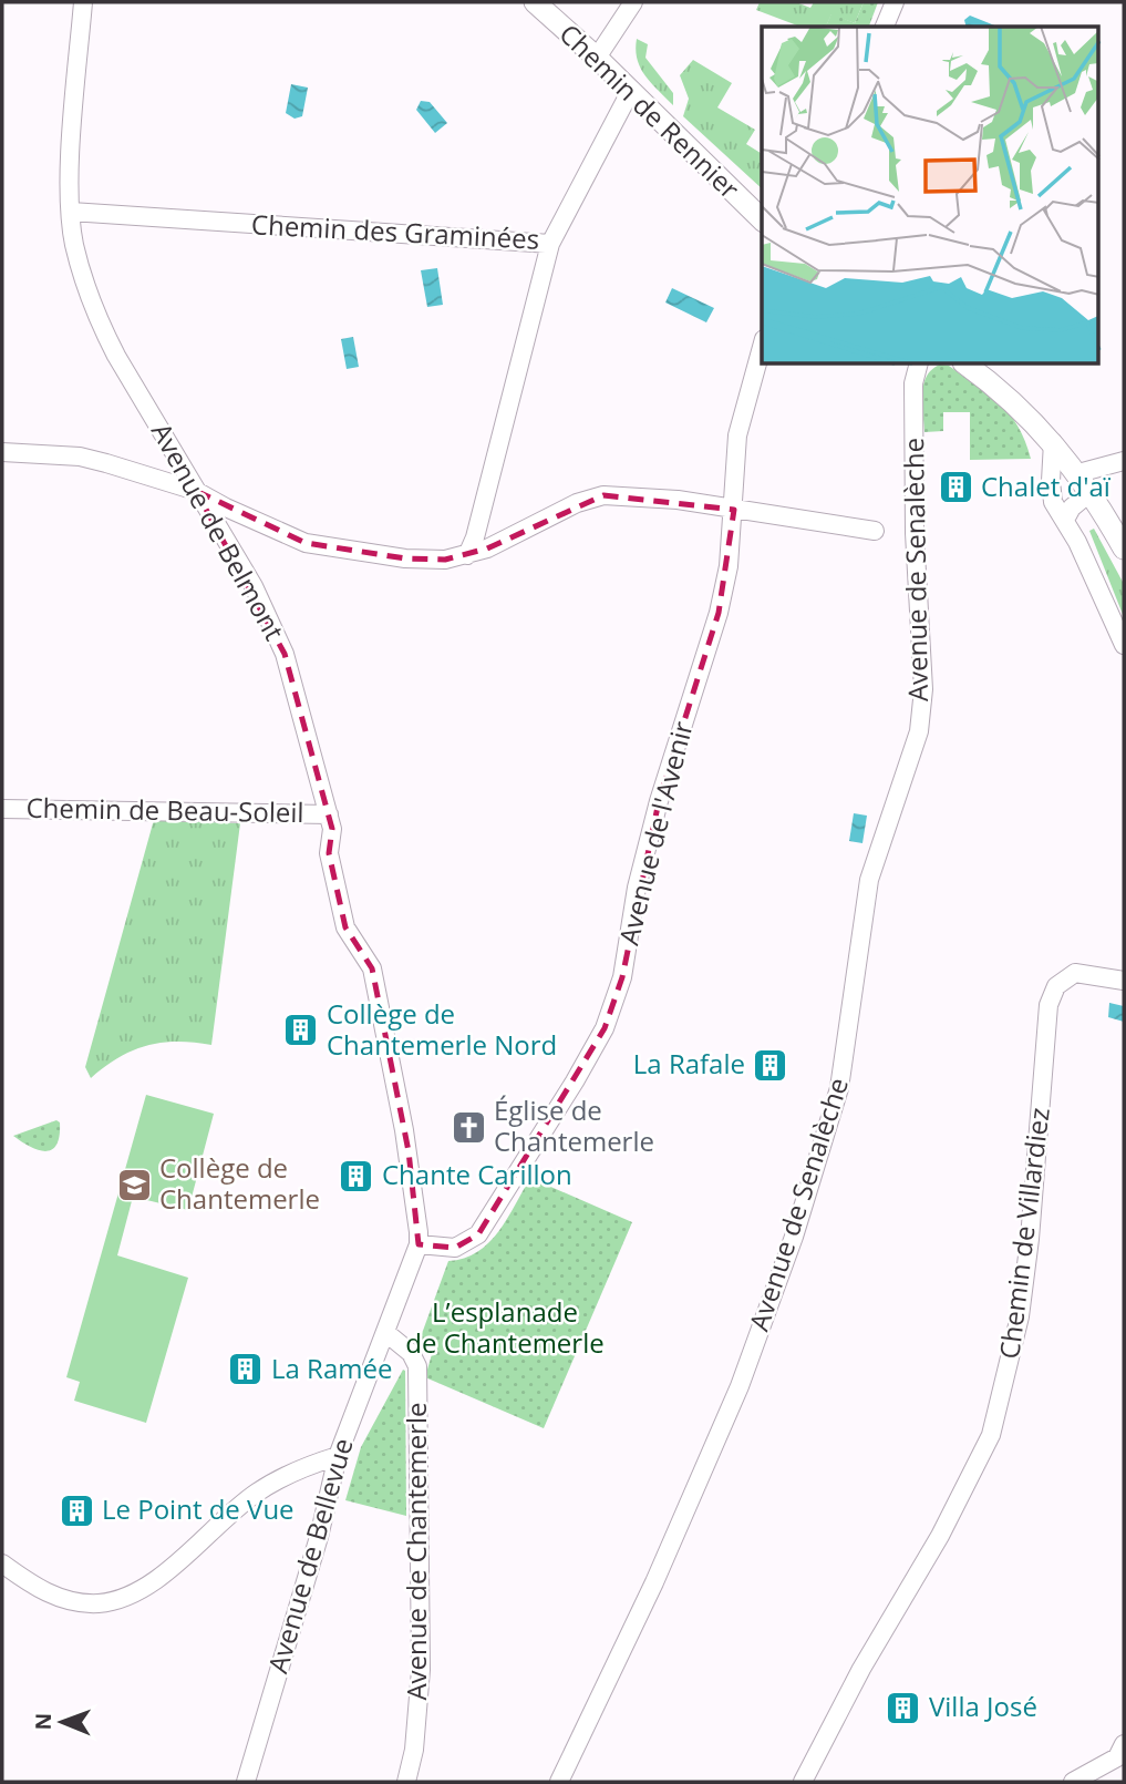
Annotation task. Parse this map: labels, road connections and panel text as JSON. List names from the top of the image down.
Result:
{
  "streets": {
    "street": [
      "Chemin de Rennier",
      "Chemin des Graminées",
      "Avenue de Belmont",
      "Avenue de Senalèche",
      "Chemin de Beau-Soleil",
      "Avenue de l'Avenir",
      "Chemin de Villardiez",
      "Avenue de Chantemerle",
      "Avenue de Bellevue"
    ]
  },
  "crossings": [
    ["Chemin de Rennier", "Chemin des Graminées"],
    ["Chemin des Graminées", "Avenue de Belmont"],
    ["Avenue de Belmont", "Chemin de Beau-Soleil"],
    ["Avenue de Belmont", "Avenue de l'Avenir"],
    ["Avenue de Belmont", "Avenue de Chantemerle"],
    ["Avenue de Belmont", "Avenue de Bellevue"],
    ["Avenue de Chantemerle", "Avenue de Bellevue"]
  ],
  "parks": ["L’esplanade de Chantemerle"],
  "places": {
    "building": [
      "Chalet d'aï",
      "Collège de Chantemerle Nord",
      "La Rafale",
      "Chante Carillon",
      "La Ramée",
      "Le Point de Vue",
      "Villa José"
    ],
    "church": ["Église de Chantemerle"],
    "school or university": ["Collège de Chantemerle"]
  },
  "north": "left"
}
